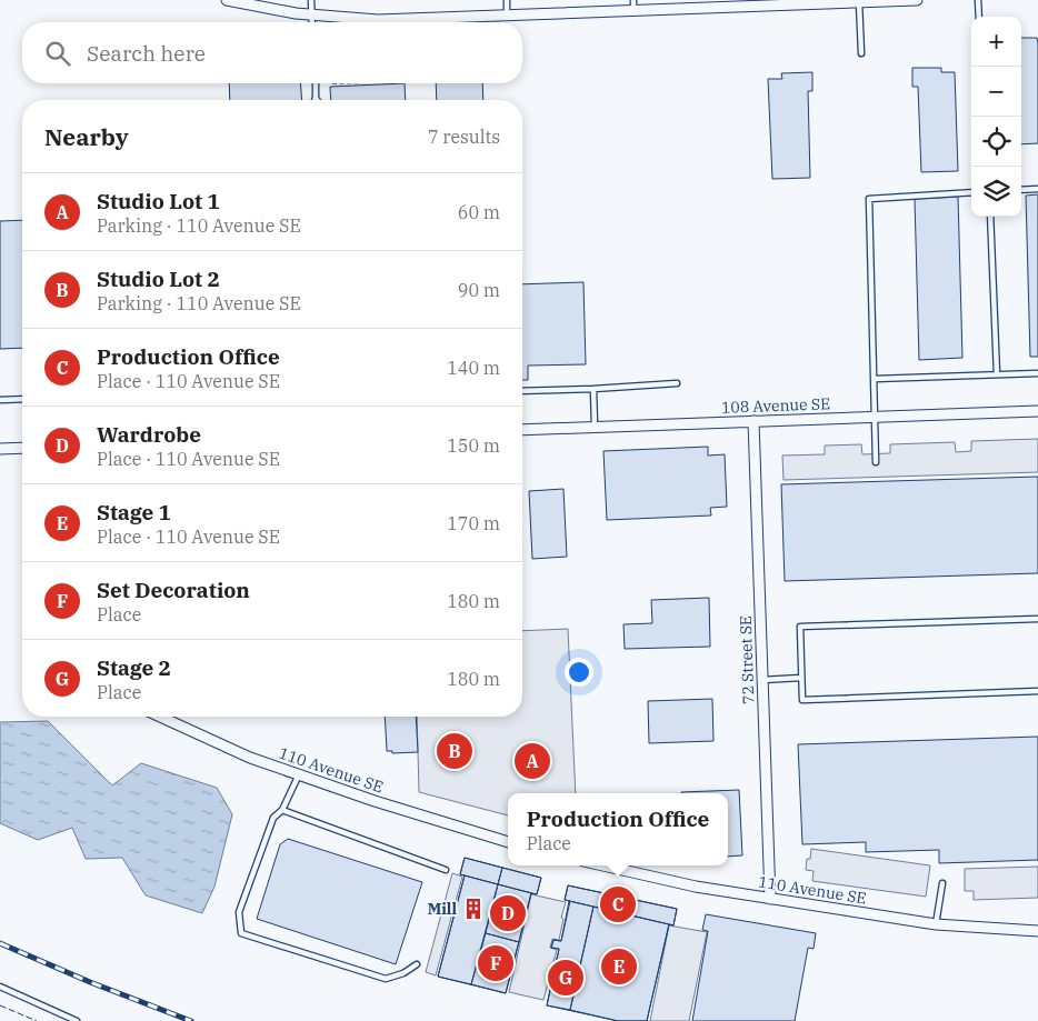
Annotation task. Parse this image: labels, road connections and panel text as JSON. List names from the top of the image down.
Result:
{
  "streets": {
    "street": ["108 Avenue SE", "72 Street SE", "110 Avenue SE"]
  },
  "crossings": [
    ["108 Avenue SE", "72 Street SE"],
    ["72 Street SE", "110 Avenue SE"]
  ],
  "places": {
    "building": ["Mill"]
  },
  "page": {
    "map_buttons": ["+", "−"],
    "search": "Search here",
    "heading": ["Nearby", "7 results"],
    "list": [
      {
        "mark": "A",
        "name": "Studio Lot 1",
        "note": "Parking · 110 Avenue SE",
        "value": "60 m"
      },
      {
        "mark": "B",
        "name": "Studio Lot 2",
        "note": "Parking · 110 Avenue SE",
        "value": "90 m"
      },
      {
        "mark": "C",
        "name": "Production Office",
        "note": "Place · 110 Avenue SE",
        "value": "140 m"
      },
      {
        "mark": "D",
        "name": "Wardrobe",
        "note": "Place · 110 Avenue SE",
        "value": "150 m"
      },
      {
        "mark": "E",
        "name": "Stage 1",
        "note": "Place · 110 Avenue SE",
        "value": "170 m"
      },
      {
        "mark": "F",
        "name": "Set Decoration",
        "note": "Place",
        "value": "180 m"
      },
      {
        "mark": "G",
        "name": "Stage 2",
        "note": "Place",
        "value": "180 m"
      }
    ],
    "pins": [
      "B",
      "A",
      "C",
      "D",
      "F",
      "E",
      "G"
    ],
    "popup": ["Production Office", "Place"]
  }
}
